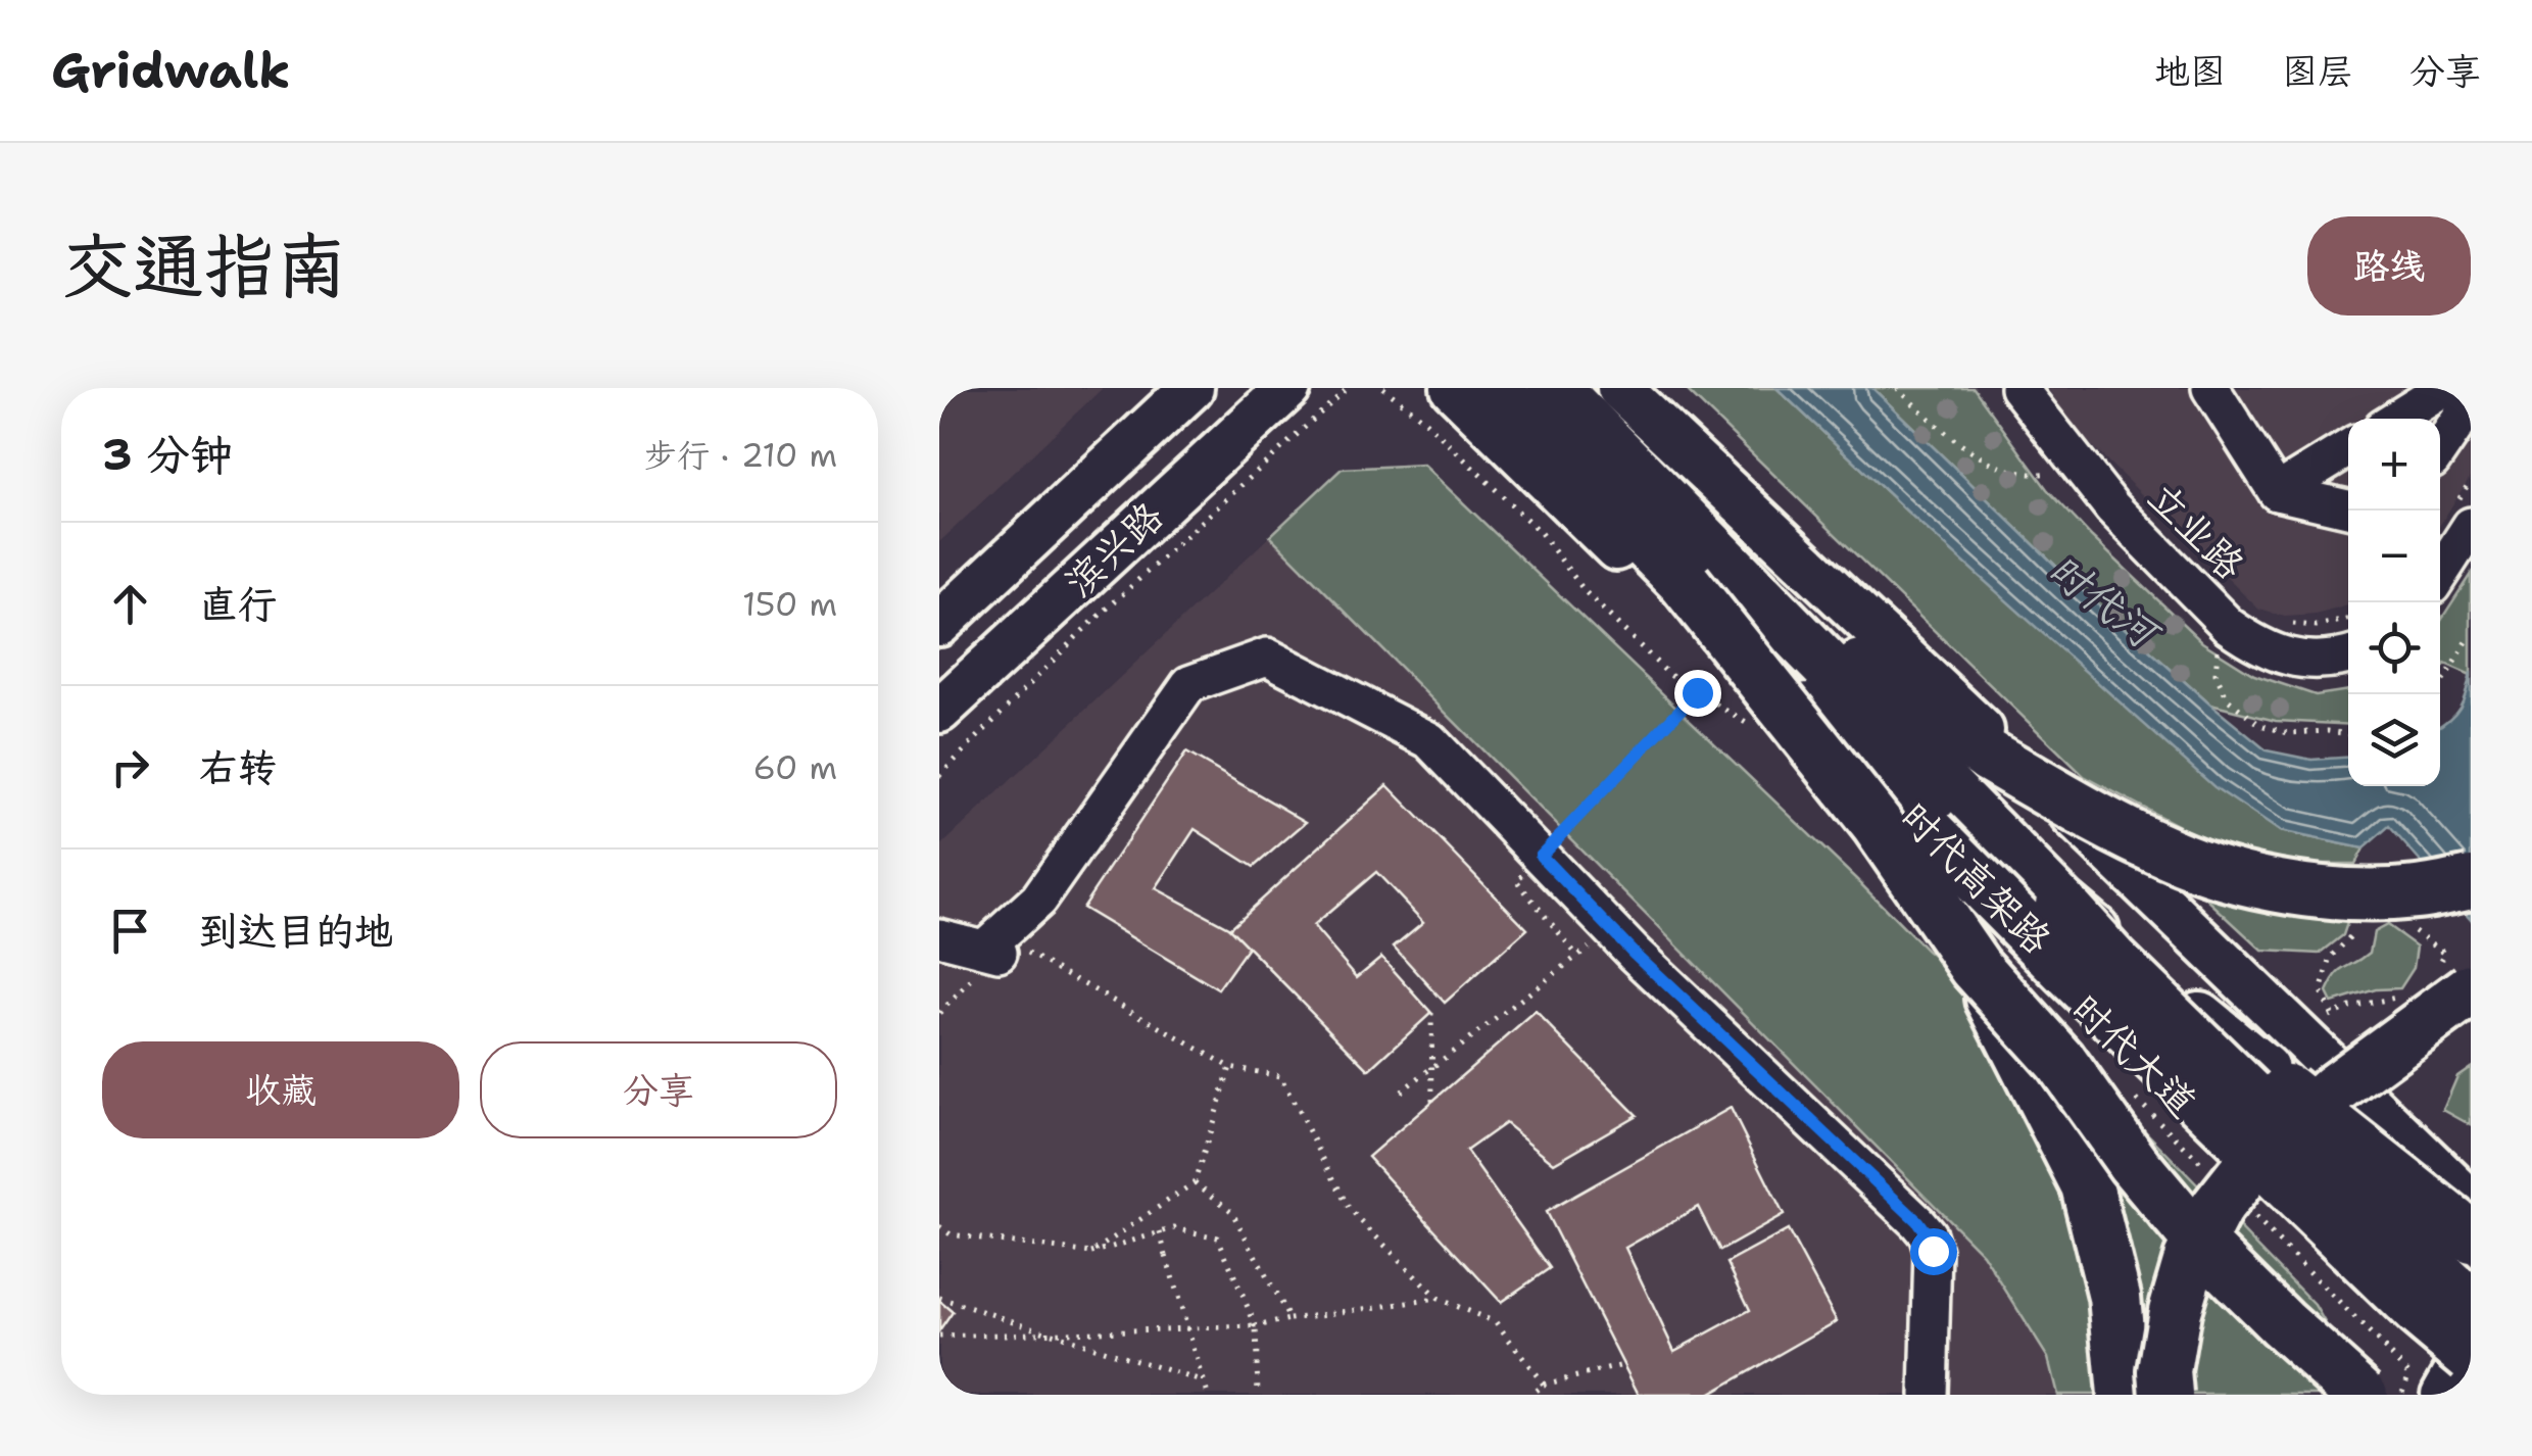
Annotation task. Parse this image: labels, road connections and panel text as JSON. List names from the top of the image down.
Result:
{
  "streets": {
    "highway": ["时代高架路"],
    "main road": ["滨兴路", "时代大道"],
    "street": ["立业路"]
  },
  "crossings": [
    ["时代高架路", "时代大道"]
  ],
  "water": ["时代河"],
  "page": {
    "header": "Gridwalk",
    "nav": ["地图", "图层", "分享"],
    "buttons": [
      "路线",
      ["收藏", "分享"]
    ],
    "title": "交通指南",
    "heading": ["3 分钟", "步行 · 210 m"],
    "map_buttons": ["+", "−"],
    "list": [
      ["直行", "150 m"],
      ["右转", "60 m"],
      "到达目的地"
    ]
  }
}
